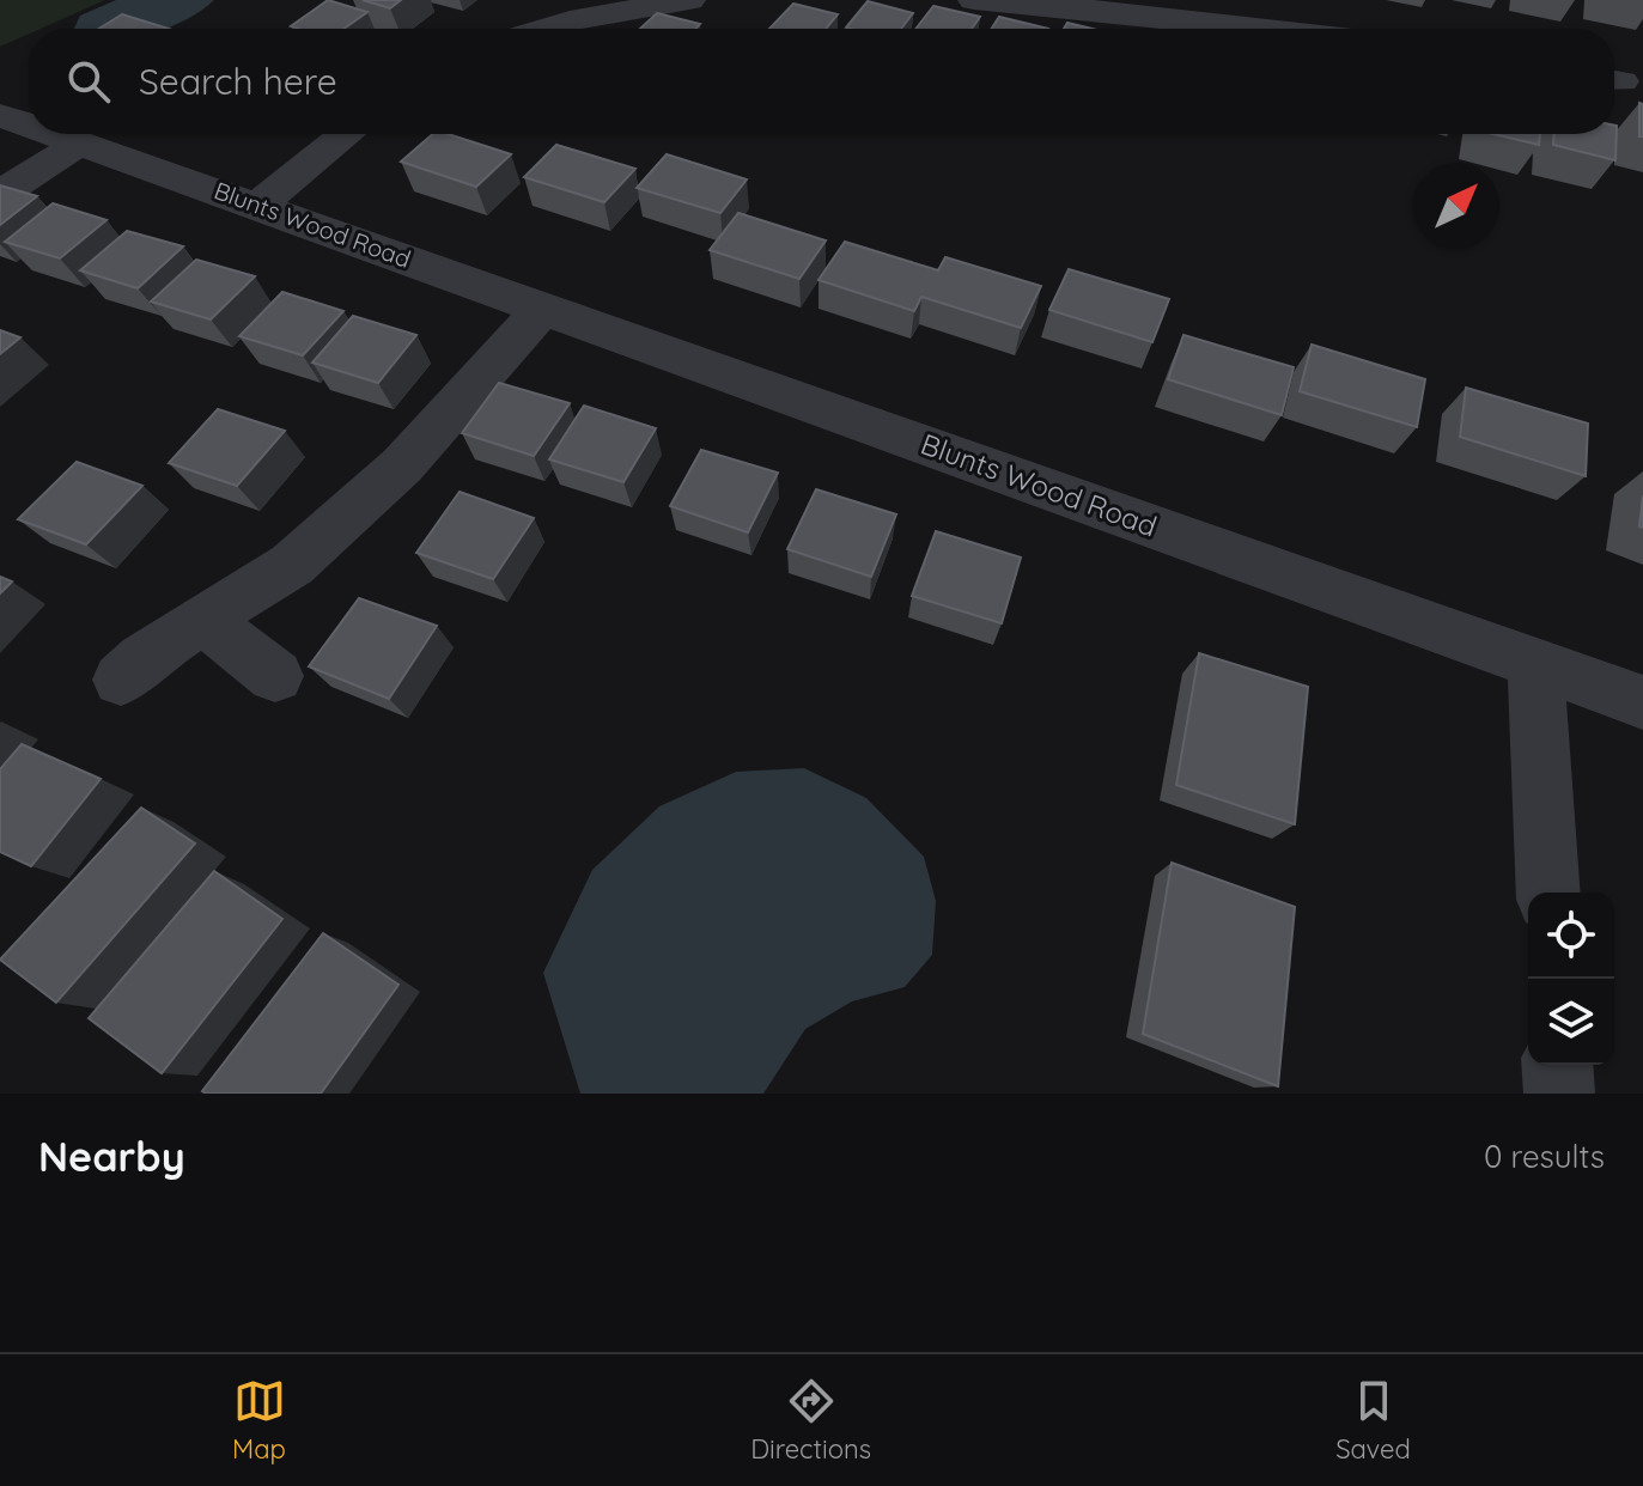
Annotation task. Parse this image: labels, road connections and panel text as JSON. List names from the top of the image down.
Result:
{
  "streets": {
    "street": ["Blunts Wood Road"]
  },
  "north": "top right",
  "page": {
    "search": "Search here",
    "heading": ["Nearby", "0 results"],
    "nav": ["Map", "Directions", "Saved"]
  }
}
